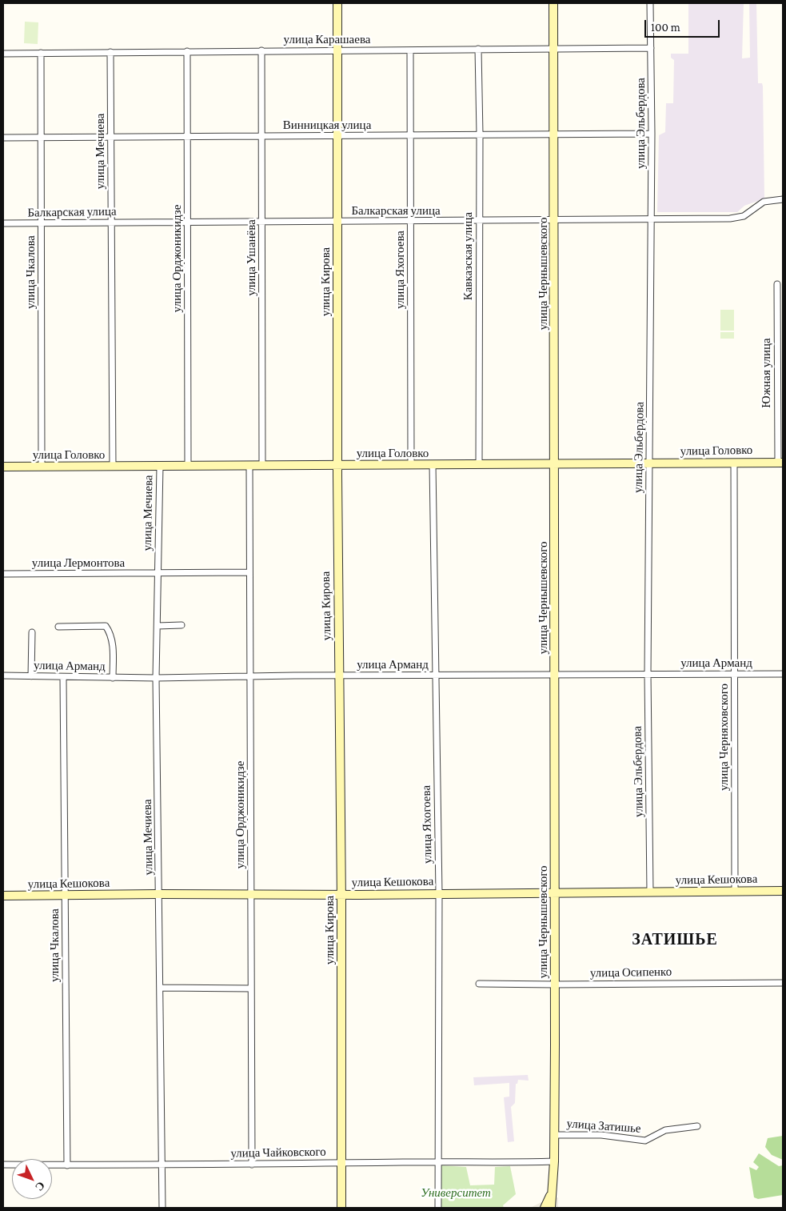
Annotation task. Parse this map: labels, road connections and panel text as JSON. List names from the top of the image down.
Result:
{
  "streets": {
    "street": [
      "улица Карашаева",
      "улица Эльбердова",
      "Винницкая улица",
      "улица Мечиева",
      "Балкарская улица",
      "Кавказская улица",
      "улица Ушанёва",
      "улица Орджоникидзе",
      "улица Яхогоева",
      "улица Чкалова",
      "улица Чернышевского",
      "улица Кирова",
      "Южная улица",
      "улица Головко",
      "улица Лермонтова",
      "улица Арманд",
      "улица Черняховского",
      "улица Кешокова",
      "улица Осипенко",
      "улица Затишье",
      "улица Чайковского"
    ]
  },
  "crossings": [
    ["улица Карашаева", "улица Эльбердова"],
    ["улица Карашаева", "улица Мечиева"],
    ["улица Карашаева", "Кавказская улица"],
    ["улица Карашаева", "улица Ушанёва"],
    ["улица Карашаева", "улица Орджоникидзе"],
    ["улица Карашаева", "улица Яхогоева"],
    ["улица Карашаева", "улица Чкалова"],
    ["улица Карашаева", "улица Чернышевского"],
    ["улица Карашаева", "улица Кирова"],
    ["улица Эльбердова", "Винницкая улица"],
    ["улица Эльбердова", "Балкарская улица"],
    ["улица Эльбердова", "улица Головко"],
    ["улица Эльбердова", "улица Арманд"],
    ["улица Эльбердова", "улица Кешокова"],
    ["Винницкая улица", "улица Мечиева"],
    ["Винницкая улица", "Кавказская улица"],
    ["Винницкая улица", "улица Ушанёва"],
    ["Винницкая улица", "улица Орджоникидзе"],
    ["Винницкая улица", "улица Яхогоева"],
    ["Винницкая улица", "улица Чкалова"],
    ["Винницкая улица", "улица Чернышевского"],
    ["Винницкая улица", "улица Кирова"],
    ["улица Мечиева", "Балкарская улица"],
    ["улица Мечиева", "улица Головко"],
    ["улица Мечиева", "улица Лермонтова"],
    ["улица Мечиева", "улица Арманд"],
    ["улица Мечиева", "улица Кешокова"],
    ["улица Мечиева", "улица Чайковского"],
    ["Балкарская улица", "Кавказская улица"],
    ["Балкарская улица", "улица Ушанёва"],
    ["Балкарская улица", "улица Орджоникидзе"],
    ["Балкарская улица", "улица Яхогоева"],
    ["Балкарская улица", "улица Чкалова"],
    ["Балкарская улица", "улица Чернышевского"],
    ["Балкарская улица", "улица Кирова"],
    ["Кавказская улица", "улица Головко"],
    ["улица Ушанёва", "улица Головко"],
    ["улица Орджоникидзе", "улица Головко"],
    ["улица Орджоникидзе", "улица Лермонтова"],
    ["улица Орджоникидзе", "улица Арманд"],
    ["улица Орджоникидзе", "улица Кешокова"],
    ["улица Орджоникидзе", "улица Чайковского"],
    ["улица Яхогоева", "улица Головко"],
    ["улица Яхогоева", "улица Арманд"],
    ["улица Яхогоева", "улица Кешокова"],
    ["улица Яхогоева", "улица Чайковского"],
    ["улица Чкалова", "улица Головко"],
    ["улица Чкалова", "улица Арманд"],
    ["улица Чкалова", "улица Кешокова"],
    ["улица Чкалова", "улица Чайковского"],
    ["улица Чернышевского", "улица Головко"],
    ["улица Чернышевского", "улица Арманд"],
    ["улица Чернышевского", "улица Кешокова"],
    ["улица Чернышевского", "улица Осипенко"],
    ["улица Чернышевского", "улица Затишье"],
    ["улица Чернышевского", "улица Чайковского"],
    ["улица Кирова", "улица Головко"],
    ["улица Кирова", "улица Арманд"],
    ["улица Кирова", "улица Кешокова"],
    ["улица Кирова", "улица Чайковского"],
    ["Южная улица", "улица Головко"],
    ["улица Головко", "улица Черняховского"],
    ["улица Арманд", "улица Черняховского"],
    ["улица Черняховского", "улица Кешокова"]
  ],
  "districts": ["ЗАТИШЬЕ"],
  "parks": ["Университет"],
  "scale_bar": "100 m",
  "north": "bottom right"
}
